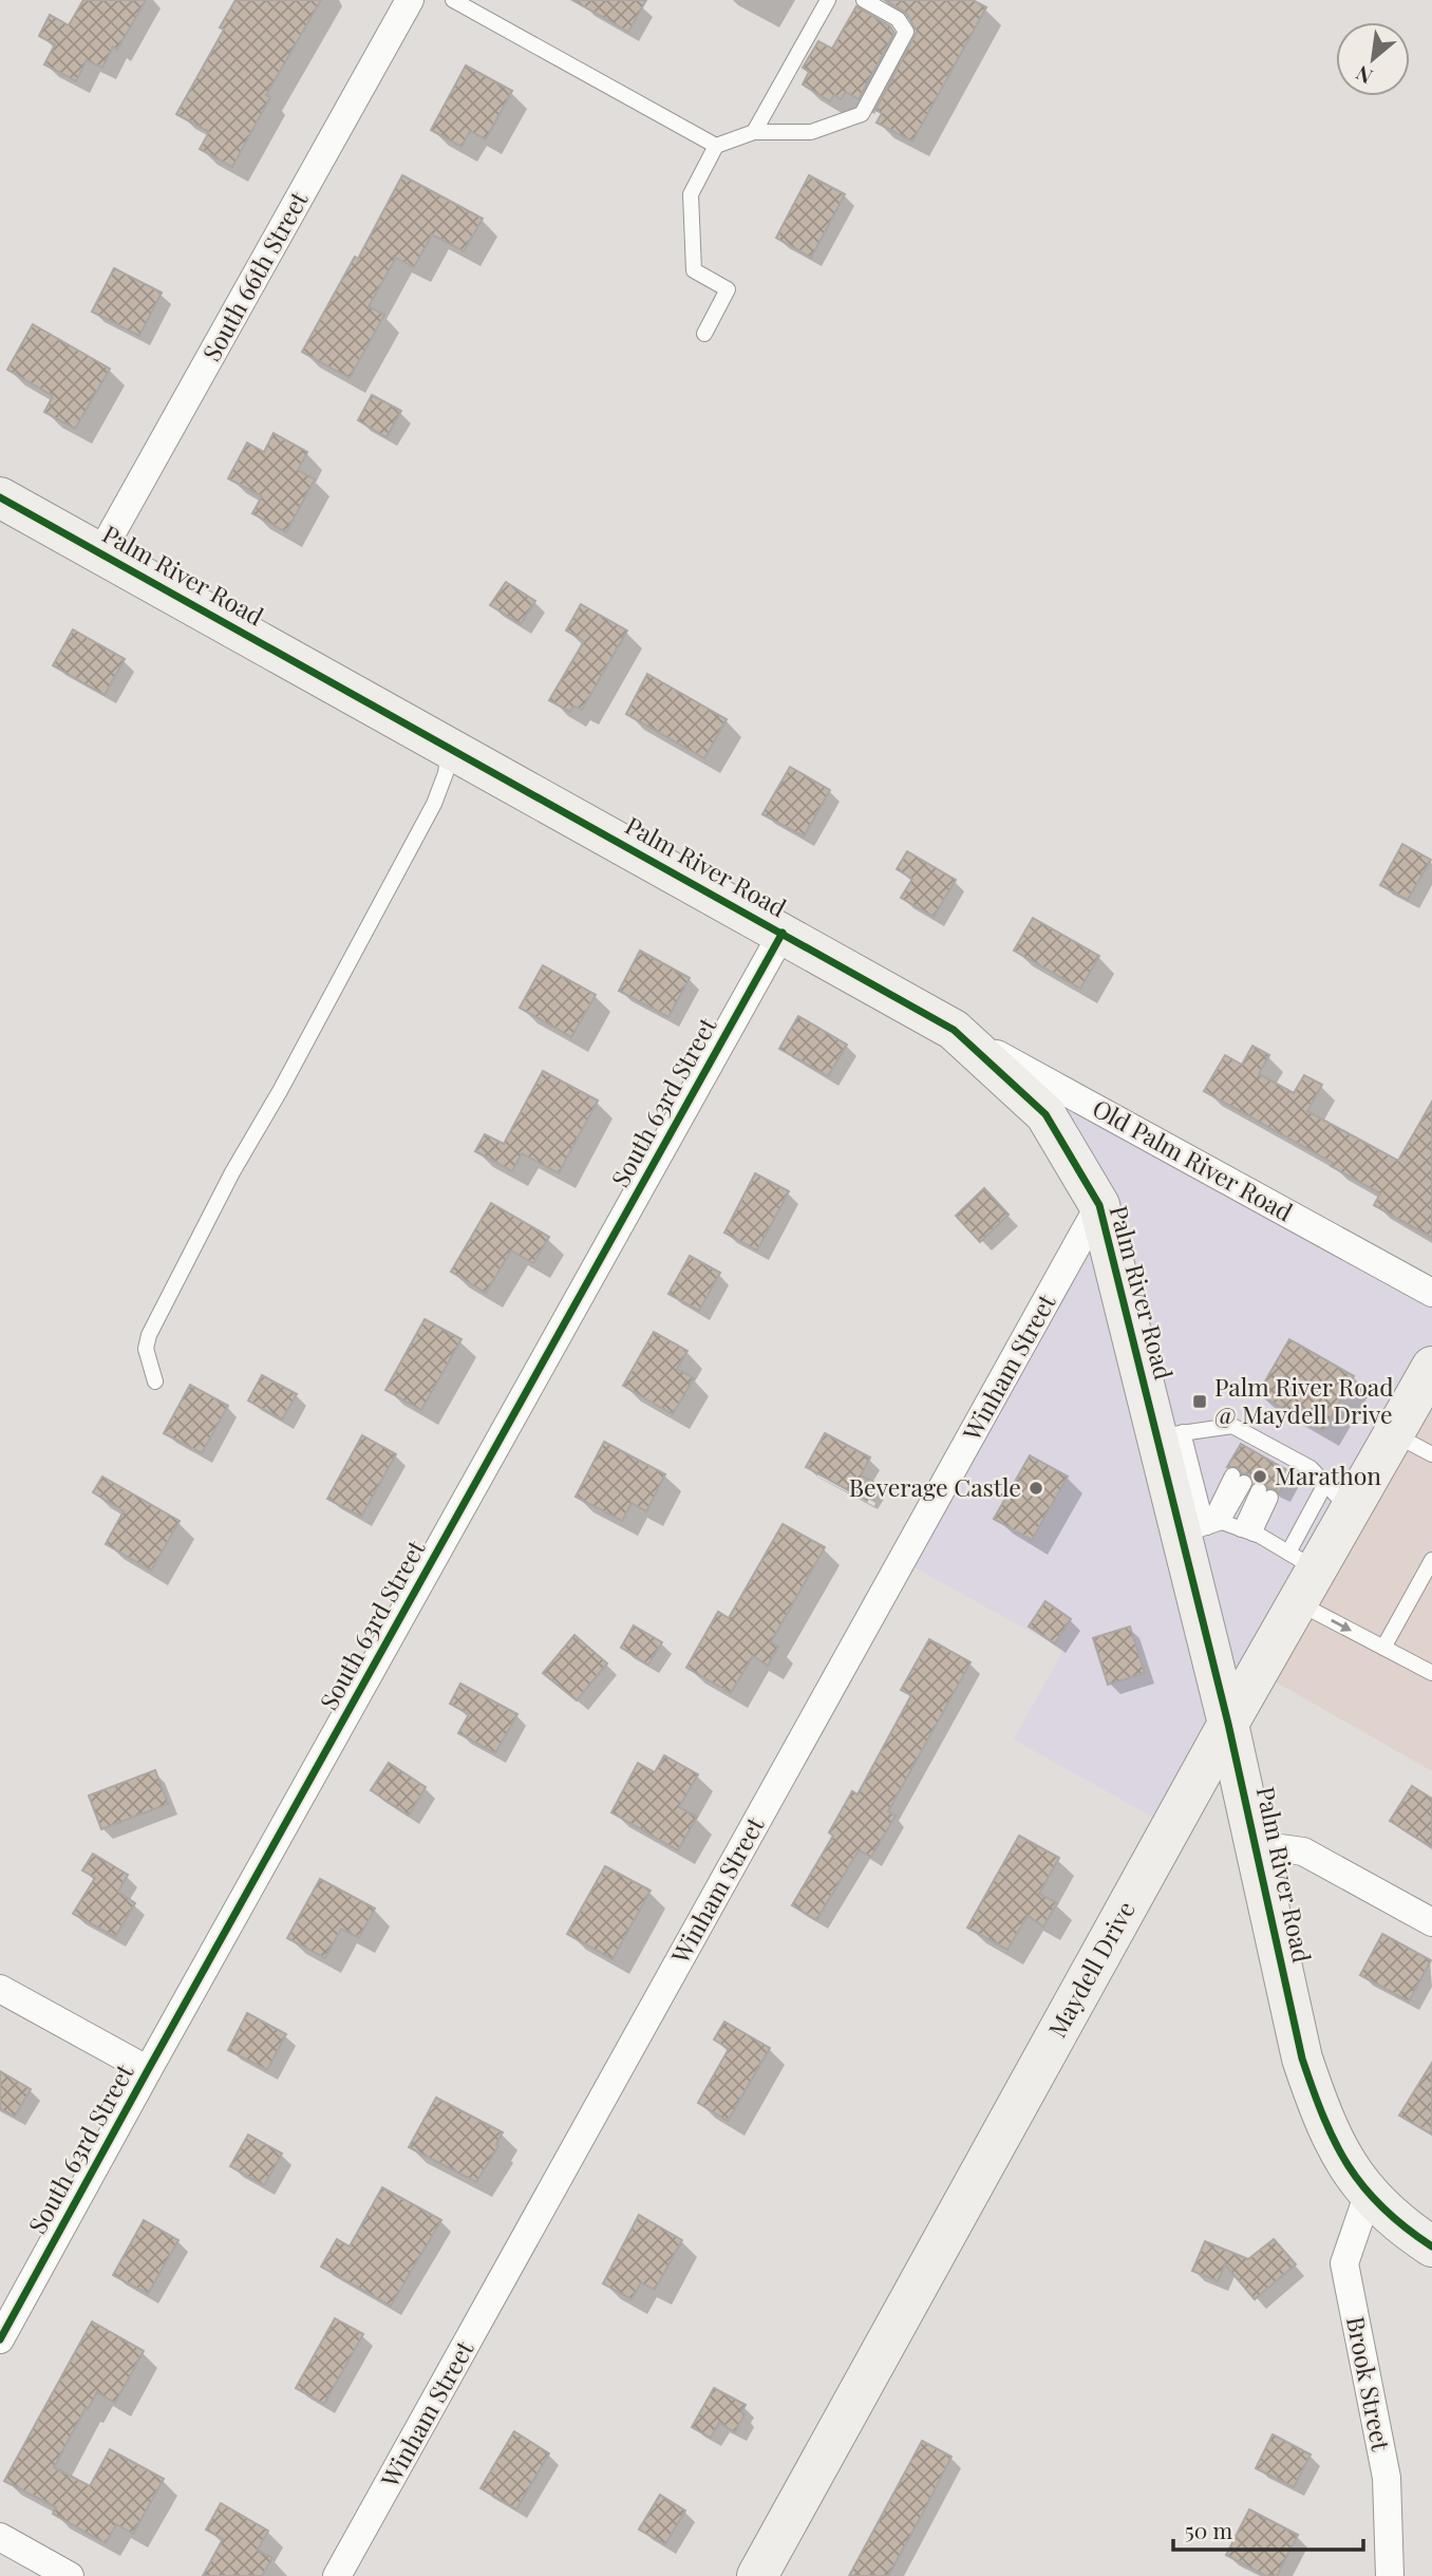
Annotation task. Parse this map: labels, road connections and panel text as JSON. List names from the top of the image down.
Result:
{
  "streets": {
    "street": [
      "South 66th Street",
      "Palm River Road",
      "South 63rd Street",
      "Old Palm River Road",
      "Winham Street",
      "Maydell Drive",
      "Brook Street"
    ]
  },
  "crossings": [
    ["South 66th Street", "Palm River Road"],
    ["Palm River Road", "South 63rd Street"],
    ["Palm River Road", "Old Palm River Road"],
    ["Palm River Road", "Winham Street"],
    ["Palm River Road", "Maydell Drive"],
    ["Palm River Road", "Brook Street"]
  ],
  "places": {
    "transit": ["Palm River Road @ Maydell Drive"],
    "other": ["Marathon", "Beverage Castle"]
  },
  "scale_bar": "50 m",
  "north": "bottom left"
}
